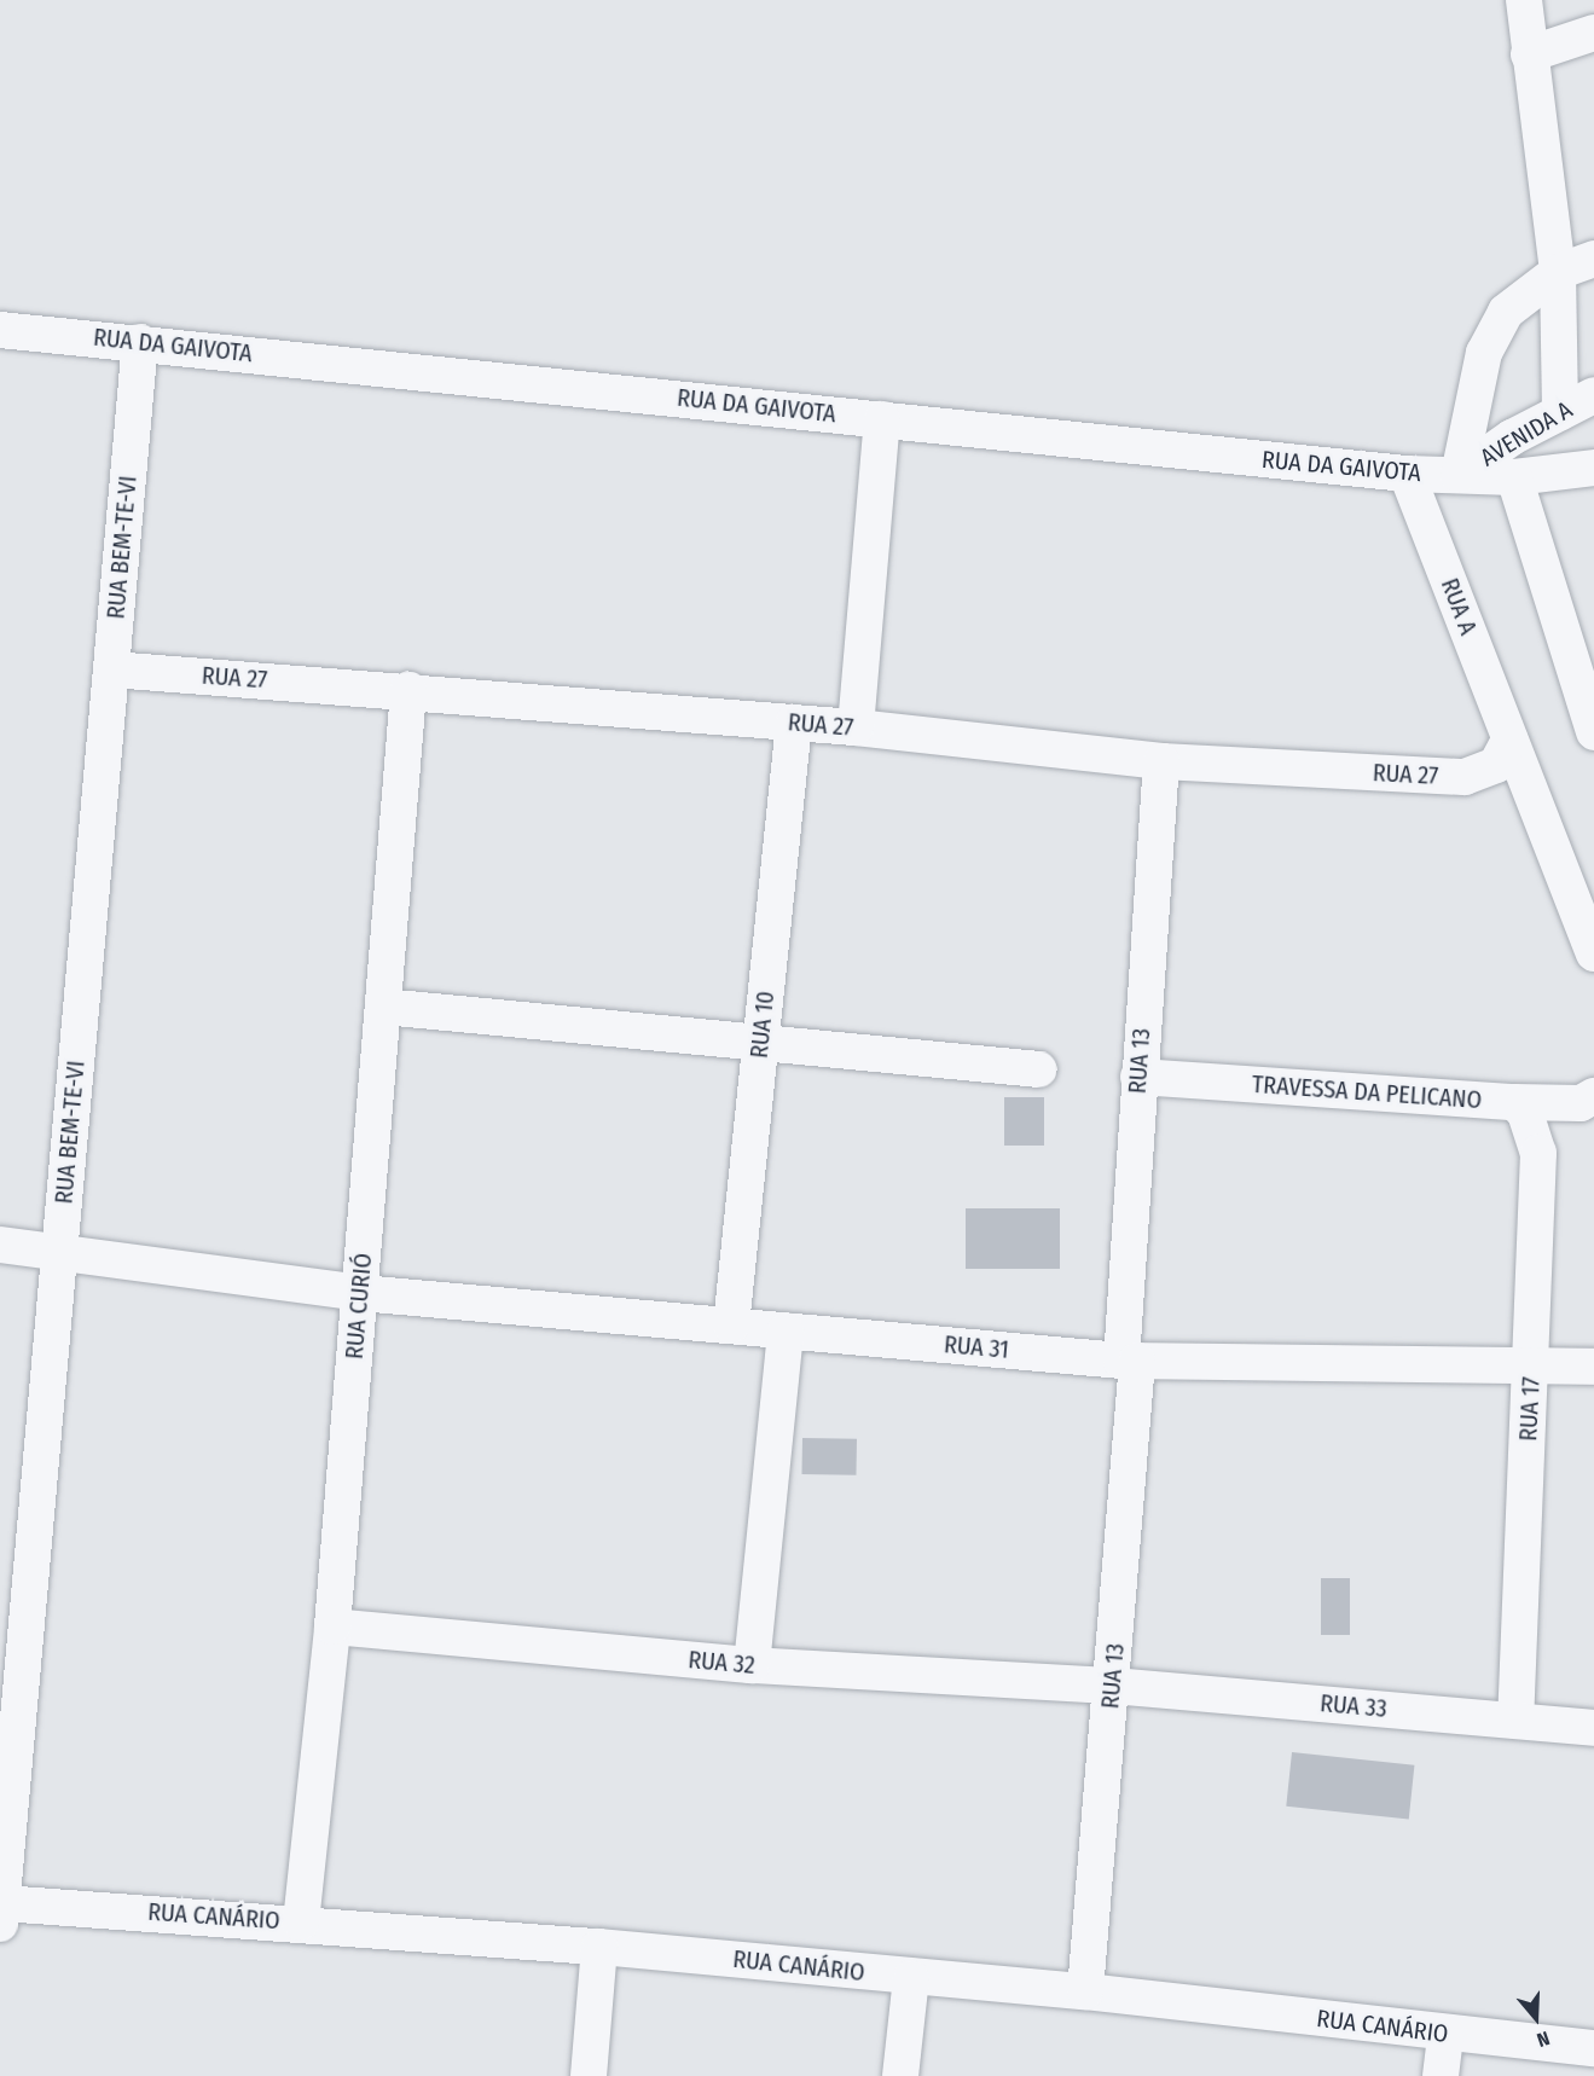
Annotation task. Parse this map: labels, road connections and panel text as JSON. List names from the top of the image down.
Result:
{
  "streets": {
    "street": [
      "RUA DA GAIVOTA",
      "AVENIDA A",
      "RUA BEM-TE-VI",
      "RUA A",
      "RUA 27",
      "RUA 10",
      "RUA 13",
      "TRAVESSA DA PELICANO",
      "RUA CURIÓ",
      "RUA 31",
      "RUA 17",
      "RUA 32",
      "RUA 33",
      "RUA CANÁRIO"
    ]
  },
  "crossings": [
    ["RUA DA GAIVOTA", "AVENIDA A"],
    ["RUA DA GAIVOTA", "RUA BEM-TE-VI"],
    ["RUA DA GAIVOTA", "RUA A"],
    ["RUA BEM-TE-VI", "RUA 27"],
    ["RUA BEM-TE-VI", "RUA 31"],
    ["RUA BEM-TE-VI", "RUA CANÁRIO"],
    ["RUA A", "RUA 27"],
    ["RUA 27", "RUA 10"],
    ["RUA 27", "RUA 13"],
    ["RUA 27", "RUA CURIÓ"],
    ["RUA 10", "RUA 31"],
    ["RUA 13", "TRAVESSA DA PELICANO"],
    ["RUA 13", "RUA 31"],
    ["RUA 13", "RUA 32"],
    ["RUA 13", "RUA 33"],
    ["RUA 13", "RUA CANÁRIO"],
    ["TRAVESSA DA PELICANO", "RUA 17"],
    ["RUA CURIÓ", "RUA 31"],
    ["RUA CURIÓ", "RUA 32"],
    ["RUA CURIÓ", "RUA CANÁRIO"],
    ["RUA 31", "RUA 17"],
    ["RUA 17", "RUA 33"],
    ["RUA 32", "RUA 33"]
  ],
  "north": "bottom"
}
